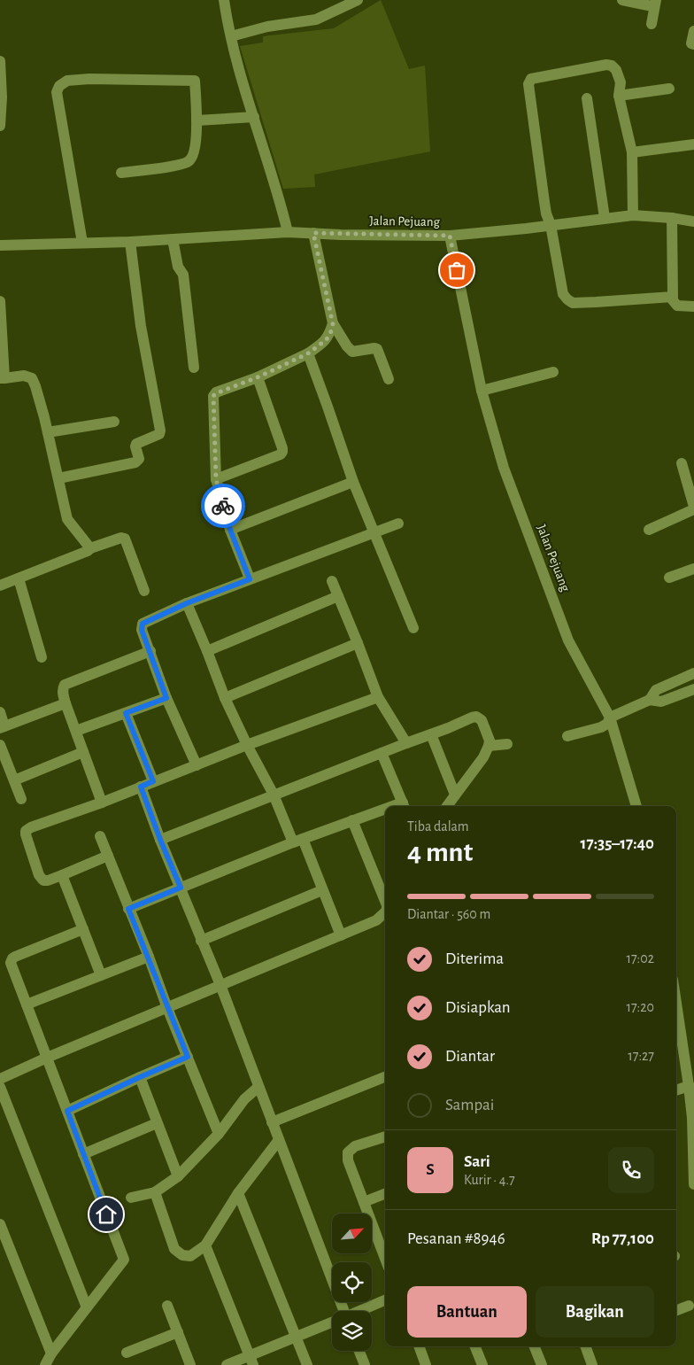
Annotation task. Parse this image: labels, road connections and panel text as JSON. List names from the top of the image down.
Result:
{
  "streets": {
    "street": ["Jalan Pejuang"]
  },
  "north": "top right",
  "page": {
    "heading": ["4 mnt", "Tiba dalam", "17:35–17:40"],
    "panel": [
      "Sari",
      "Kurir · 4.7",
      "Pesanan #8946",
      "Rp 77,100"
    ],
    "bar": "Diantar · 560 m",
    "list": [
      ["Diterima", "17:02"],
      ["Disiapkan", "17:20"],
      ["Diantar", "17:27"],
      "Sampai"
    ],
    "round": "S",
    "buttons": ["Bantuan", "Bagikan"]
  }
}
